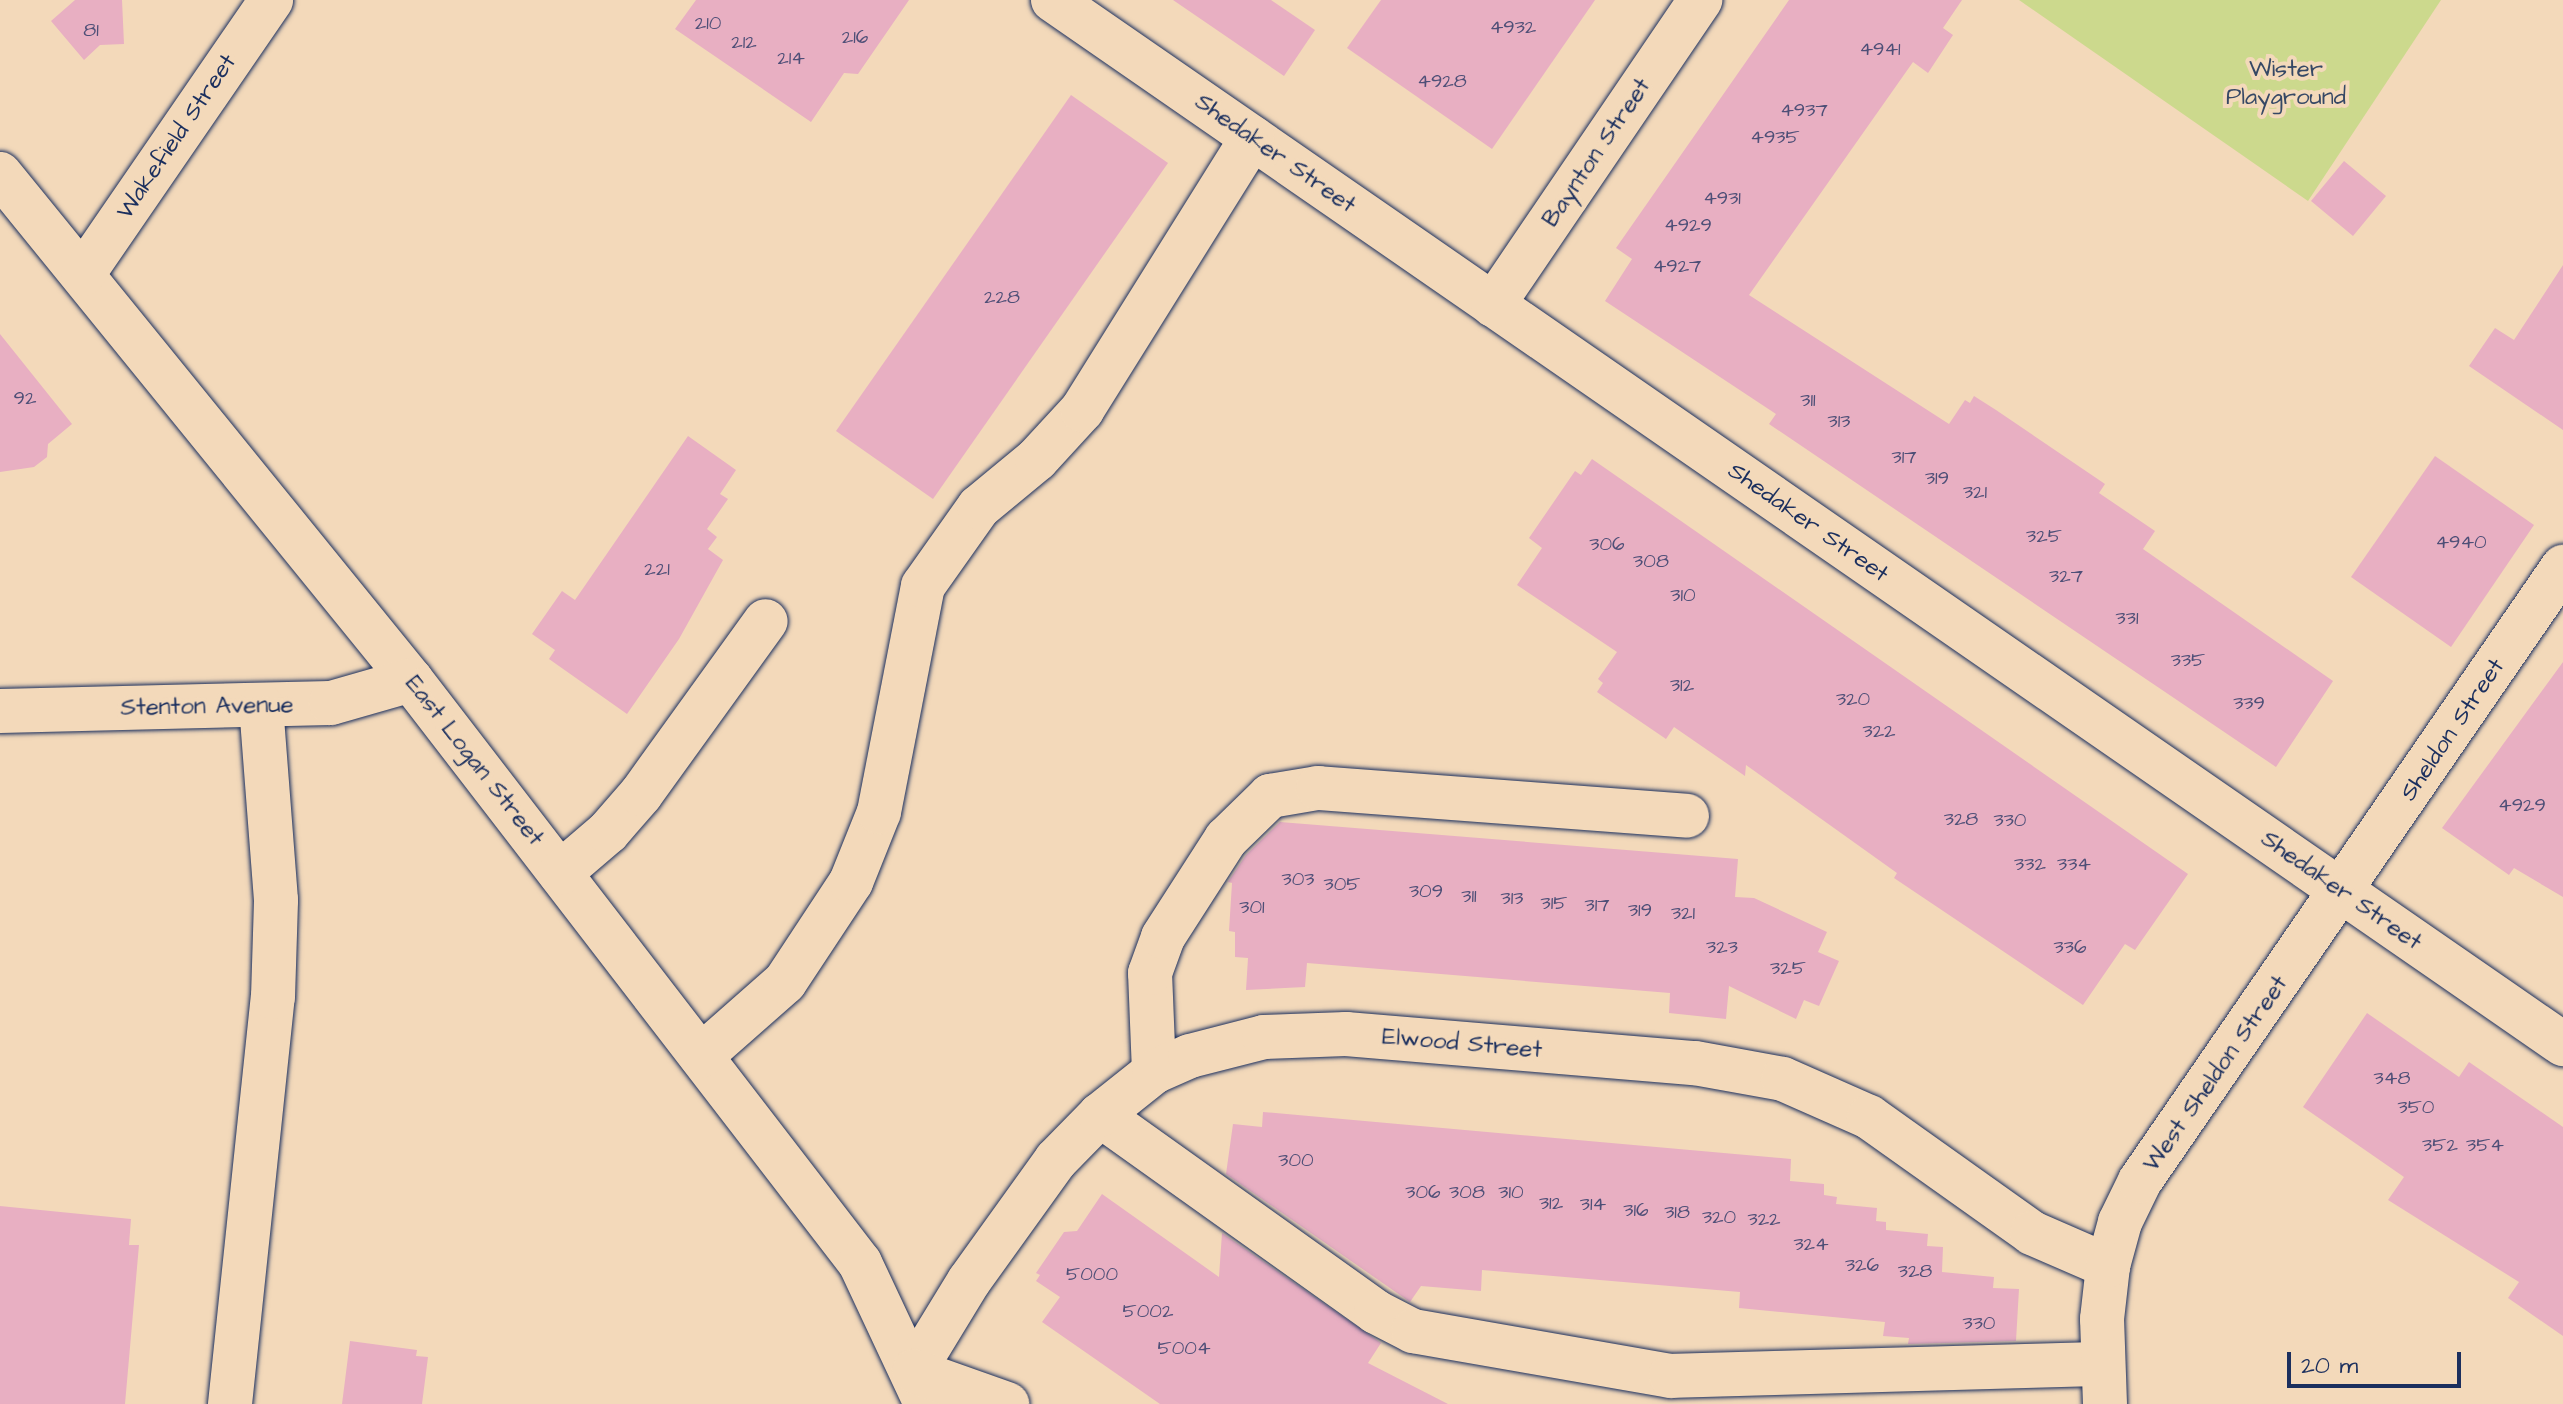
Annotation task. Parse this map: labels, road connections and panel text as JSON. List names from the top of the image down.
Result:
{
  "streets": {
    "street": [
      "Wakefield Street",
      "Baynton Street",
      "Shedaker Street",
      "Stenton Avenue",
      "Sheldon Street",
      "East Logan Street",
      "Elwood Street",
      "West Sheldon Street"
    ]
  },
  "crossings": [
    ["Wakefield Street", "East Logan Street"],
    ["Baynton Street", "Shedaker Street"],
    ["Shedaker Street", "Sheldon Street"],
    ["Shedaker Street", "West Sheldon Street"],
    ["Stenton Avenue", "East Logan Street"],
    ["Sheldon Street", "West Sheldon Street"],
    ["East Logan Street", "Elwood Street"],
    ["Elwood Street", "West Sheldon Street"]
  ],
  "parks": ["Wister Playground"],
  "house_numbers": [
    "210",
    "4932",
    "81",
    "216",
    "212",
    "4941",
    "214",
    "4928",
    "4937",
    "4935",
    "4931",
    "4929",
    "4927",
    "228",
    "92",
    "311",
    "313",
    "317",
    "319",
    "321",
    "325",
    "4940",
    "306",
    "308",
    "221",
    "327",
    "310",
    "331",
    "335",
    "312",
    "320",
    "339",
    "322",
    "4929",
    "328",
    "330",
    "332",
    "334",
    "303",
    "305",
    "309",
    "311",
    "313",
    "315",
    "317",
    "301",
    "319",
    "321",
    "323",
    "336",
    "325",
    "348",
    "350",
    "352",
    "354",
    "300",
    "306",
    "308",
    "310",
    "312",
    "314",
    "316",
    "318",
    "320",
    "322",
    "324",
    "326",
    "328",
    "5000",
    "5002",
    "330",
    "5004"
  ],
  "scale_bar": "20 m"
}
